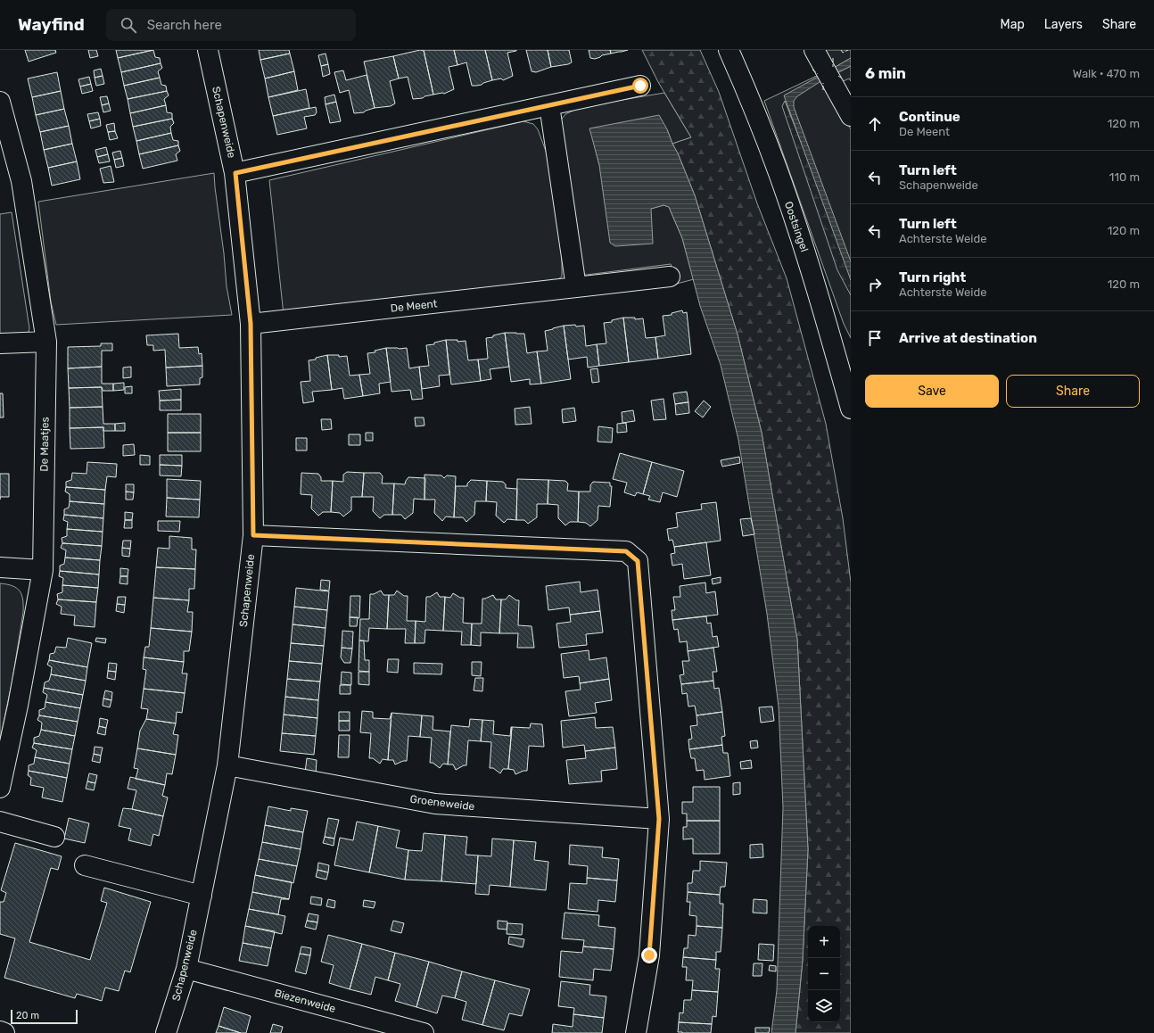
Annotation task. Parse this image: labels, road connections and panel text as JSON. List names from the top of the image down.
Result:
{
  "streets": {
    "street": [
      "Schapenweide",
      "Oostsingel",
      "De Meent",
      "De Maatjes",
      "Groeneweide",
      "Biezenweide"
    ]
  },
  "crossings": [
    ["Schapenweide", "De Meent"],
    ["Schapenweide", "Groeneweide"],
    ["Schapenweide", "Biezenweide"]
  ],
  "scale_bar": "20 m",
  "page": {
    "header": "Wayfind",
    "search": "Search here",
    "nav": ["Map", "Layers", "Share"],
    "heading": ["6 min", "Walk · 470 m"],
    "list": [
      ["Continue", "De Meent", "120 m"],
      ["Turn left", "Schapenweide", "110 m"],
      ["Turn left", "Achterste Weide", "120 m"],
      ["Turn right", "Achterste Weide", "120 m"],
      "Arrive at destination"
    ],
    "buttons": ["Save", "Share"],
    "map_buttons": ["+", "−"],
    "scale": "20 m"
  }
}
